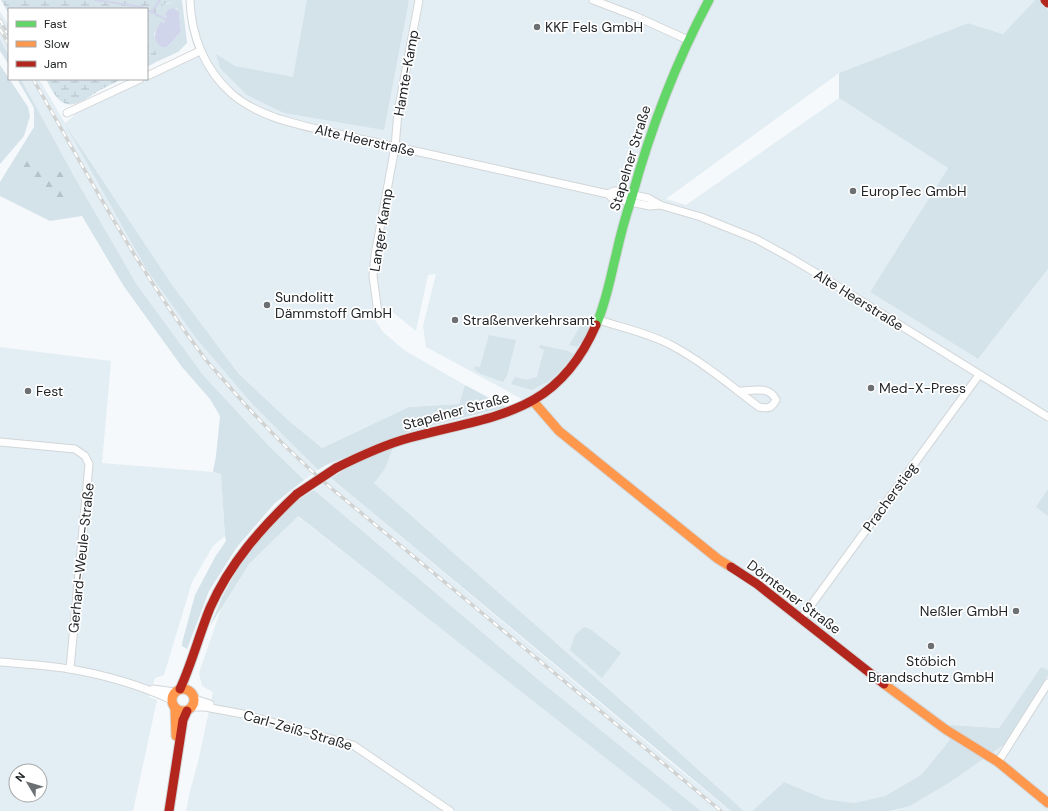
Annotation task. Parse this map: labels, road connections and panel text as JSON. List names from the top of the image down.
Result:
{
  "streets": {
    "street": [
      "Hamte-Kamp",
      "Alte Heerstraße",
      "Stapelner Straße",
      "Langer Kamp",
      "Pracherstieg",
      "Gerhard-Weule-Straße",
      "Dörntener Straße",
      "Carl-Zeiß-Straße"
    ]
  },
  "crossings": [
    ["Hamte-Kamp", "Alte Heerstraße"],
    ["Hamte-Kamp", "Langer Kamp"],
    ["Alte Heerstraße", "Stapelner Straße"],
    ["Alte Heerstraße", "Langer Kamp"],
    ["Alte Heerstraße", "Pracherstieg"],
    ["Stapelner Straße", "Dörntener Straße"],
    ["Stapelner Straße", "Carl-Zeiß-Straße"],
    ["Pracherstieg", "Dörntener Straße"]
  ],
  "places": [
    "KKF Fels GmbH",
    "EuropTec GmbH",
    "Sundolitt Dämmstoff GmbH",
    "Straßenverkehrsamt",
    "Med-X-Press",
    "Fest",
    "Neßler GmbH",
    "Stöbich Brandschutz GmbH"
  ],
  "legend": ["Fast", "Slow", "Jam"],
  "north": "top left"
}
